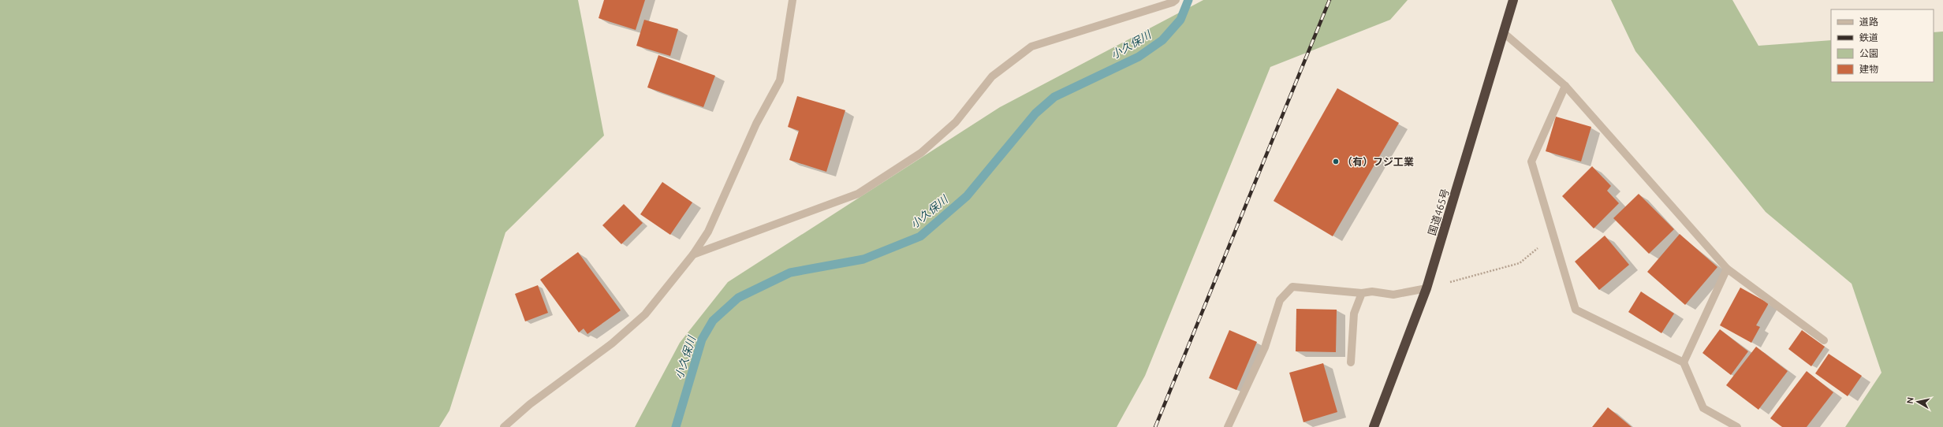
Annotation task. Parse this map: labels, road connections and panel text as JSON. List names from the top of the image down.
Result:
{
  "streets": {
    "highway": ["国道465号"]
  },
  "water": ["小久保川"],
  "places": ["（有）フジ工業"],
  "legend": [
    "道路",
    "鉄道",
    "公園",
    "建物"
  ],
  "north": "left"
}
